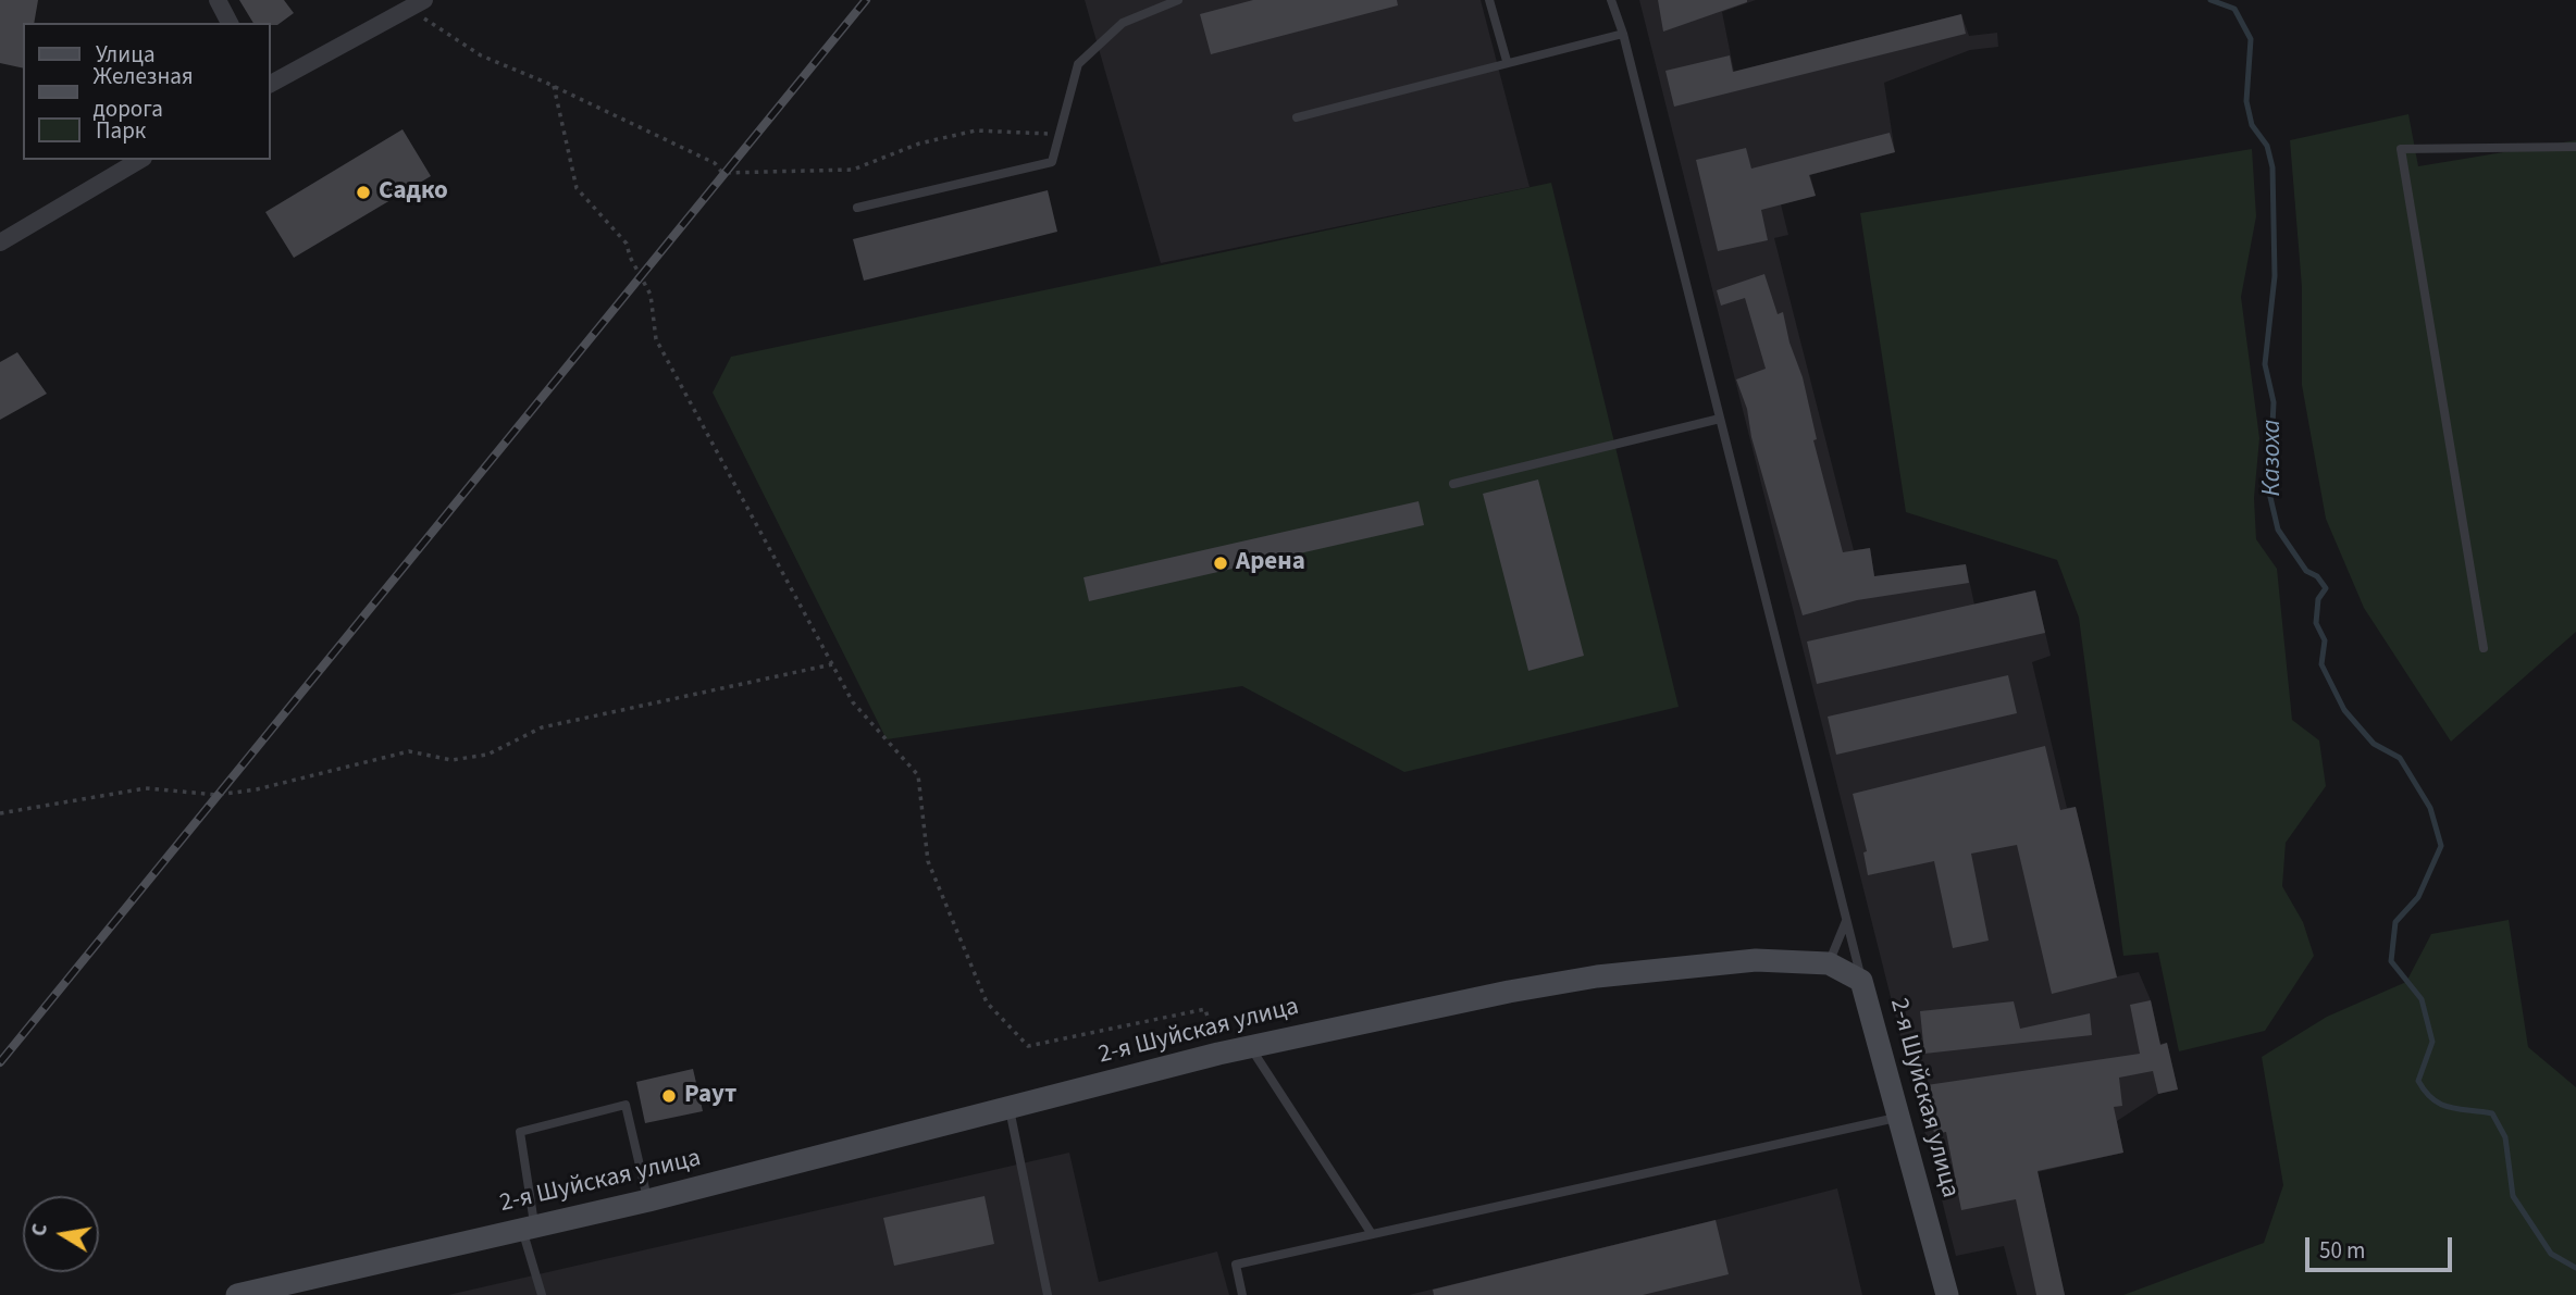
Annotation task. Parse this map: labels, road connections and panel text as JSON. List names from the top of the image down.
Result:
{
  "streets": {
    "street": ["2-я Шуйская улица"]
  },
  "water": ["Казоха"],
  "places": ["Садко", "Арена", "Раут"],
  "legend": ["Улица", "Железная дорога", "Парк"],
  "scale_bar": "50 m",
  "north": "left"
}
